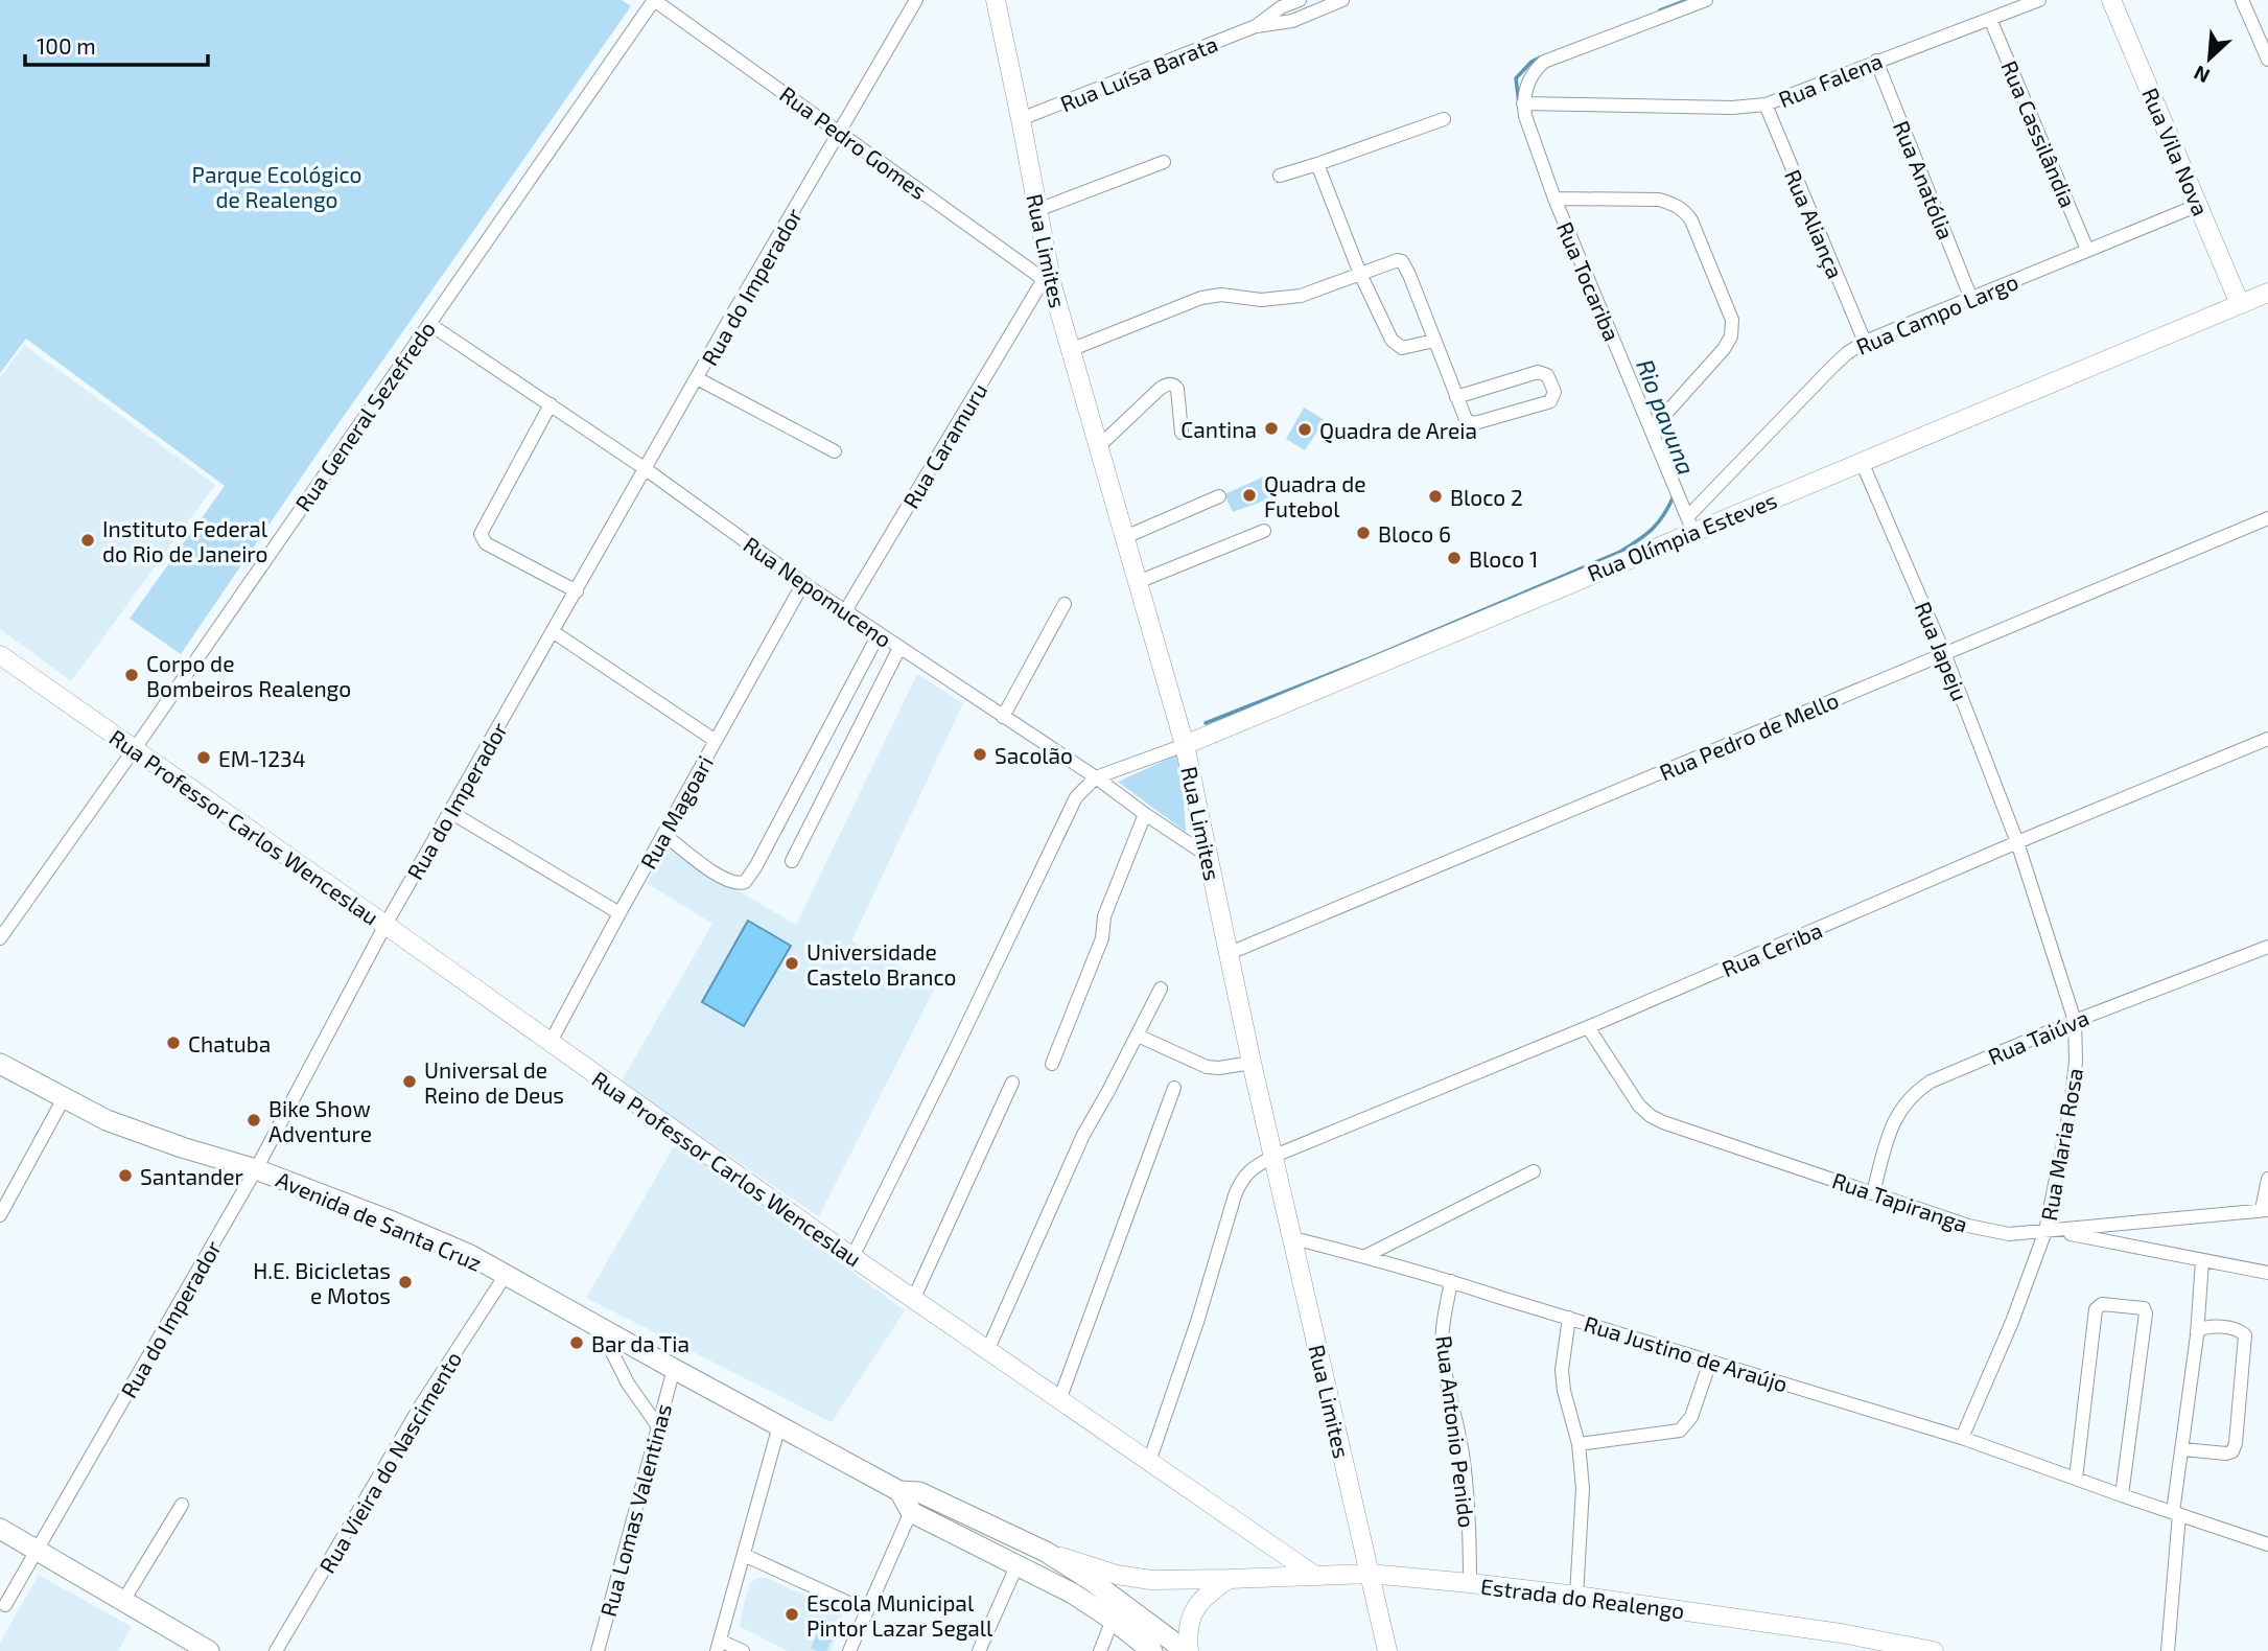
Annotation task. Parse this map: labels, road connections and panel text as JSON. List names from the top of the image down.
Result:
{
  "streets": {
    "main road": ["Avenida de Santa Cruz"],
    "street": [
      "Rua Luísa Barata",
      "Rua Falena",
      "Rua Cassilândia",
      "Rua Pedro Gomes",
      "Rua Vila Nova",
      "Rua Anatólia",
      "Rua Aliança",
      "Rua Limites",
      "Rua Tocariba",
      "Rua do Imperador",
      "Rua Campo Largo",
      "Rua General Sezefredo",
      "Rua Caramuru",
      "Rua Olímpia Esteves",
      "Rua Nepomuceno",
      "Rua Japeju",
      "Rua Pedro de Mello",
      "Rua Magoari",
      "Rua Professor Carlos Wenceslau",
      "Rua Ceriba",
      "Rua Taiúva",
      "Rua Maria Rosa",
      "Rua Tapiranga",
      "Rua Justino de Araújo",
      "Rua Antonio Penido",
      "Rua Vieira do Nascimento",
      "Rua Lomas Valentinas",
      "Estrada do Realengo"
    ]
  },
  "crossings": [
    ["Rua Luísa Barata", "Rua Limites"],
    ["Rua Falena", "Rua Cassilândia"],
    ["Rua Falena", "Rua Anatólia"],
    ["Rua Falena", "Rua Aliança"],
    ["Rua Falena", "Rua Tocariba"],
    ["Rua Cassilândia", "Rua Campo Largo"],
    ["Rua Pedro Gomes", "Rua Limites"],
    ["Rua Pedro Gomes", "Rua do Imperador"],
    ["Rua Pedro Gomes", "Rua General Sezefredo"],
    ["Rua Pedro Gomes", "Rua Caramuru"],
    ["Rua Vila Nova", "Rua Campo Largo"],
    ["Rua Vila Nova", "Rua Olímpia Esteves"],
    ["Rua Anatólia", "Rua Campo Largo"],
    ["Rua Aliança", "Rua Campo Largo"],
    ["Rua Limites", "Rua Caramuru"],
    ["Rua Limites", "Rua Olímpia Esteves"],
    ["Rua Limites", "Rua Nepomuceno"],
    ["Rua Limites", "Rua Pedro de Mello"],
    ["Rua Limites", "Rua Ceriba"],
    ["Rua Limites", "Rua Justino de Araújo"],
    ["Rua Limites", "Estrada do Realengo"],
    ["Rua Tocariba", "Rua Campo Largo"],
    ["Rua Tocariba", "Rua Olímpia Esteves"],
    ["Rua do Imperador", "Rua Nepomuceno"],
    ["Rua do Imperador", "Rua Professor Carlos Wenceslau"],
    ["Rua do Imperador", "Avenida de Santa Cruz"],
    ["Rua Campo Largo", "Rua Olímpia Esteves"],
    ["Rua General Sezefredo", "Rua Nepomuceno"],
    ["Rua General Sezefredo", "Rua Professor Carlos Wenceslau"],
    ["Rua Caramuru", "Rua Nepomuceno"],
    ["Rua Olímpia Esteves", "Rua Nepomuceno"],
    ["Rua Olímpia Esteves", "Rua Japeju"],
    ["Rua Nepomuceno", "Rua Magoari"],
    ["Rua Japeju", "Rua Pedro de Mello"],
    ["Rua Japeju", "Rua Ceriba"],
    ["Rua Japeju", "Rua Maria Rosa"],
    ["Rua Magoari", "Rua Professor Carlos Wenceslau"],
    ["Rua Professor Carlos Wenceslau", "Rua Ceriba"],
    ["Rua Professor Carlos Wenceslau", "Estrada do Realengo"],
    ["Rua Ceriba", "Rua Maria Rosa"],
    ["Rua Ceriba", "Rua Tapiranga"],
    ["Rua Taiúva", "Rua Maria Rosa"],
    ["Rua Taiúva", "Rua Tapiranga"],
    ["Rua Maria Rosa", "Rua Tapiranga"],
    ["Rua Maria Rosa", "Rua Justino de Araújo"],
    ["Avenida de Santa Cruz", "Rua Vieira do Nascimento"],
    ["Avenida de Santa Cruz", "Rua Lomas Valentinas"],
    ["Avenida de Santa Cruz", "Estrada do Realengo"],
    ["Rua Justino de Araújo", "Rua Antonio Penido"],
    ["Rua Antonio Penido", "Estrada do Realengo"]
  ],
  "water": ["Rio pavuna"],
  "parks": ["Parque Ecológico de Realengo"],
  "places": [
    "Cantina",
    "Quadra de Areia",
    "Quadra de Futebol",
    "Bloco 2",
    "Bloco 6",
    "Instituto Federal do Rio de Janeiro",
    "Bloco 1",
    "Corpo de Bombeiros Realengo",
    "Sacolão",
    "EM-1234",
    "Universidade Castelo Branco",
    "Chatuba",
    "Universal de Reino de Deus",
    "Bike Show Adventure",
    "Santander",
    "H.E. Bicicletas e Motos",
    "Bar da Tia",
    "Escola Municipal Pintor Lazar Segall"
  ],
  "scale_bar": "100 m",
  "north": "bottom left"
}
